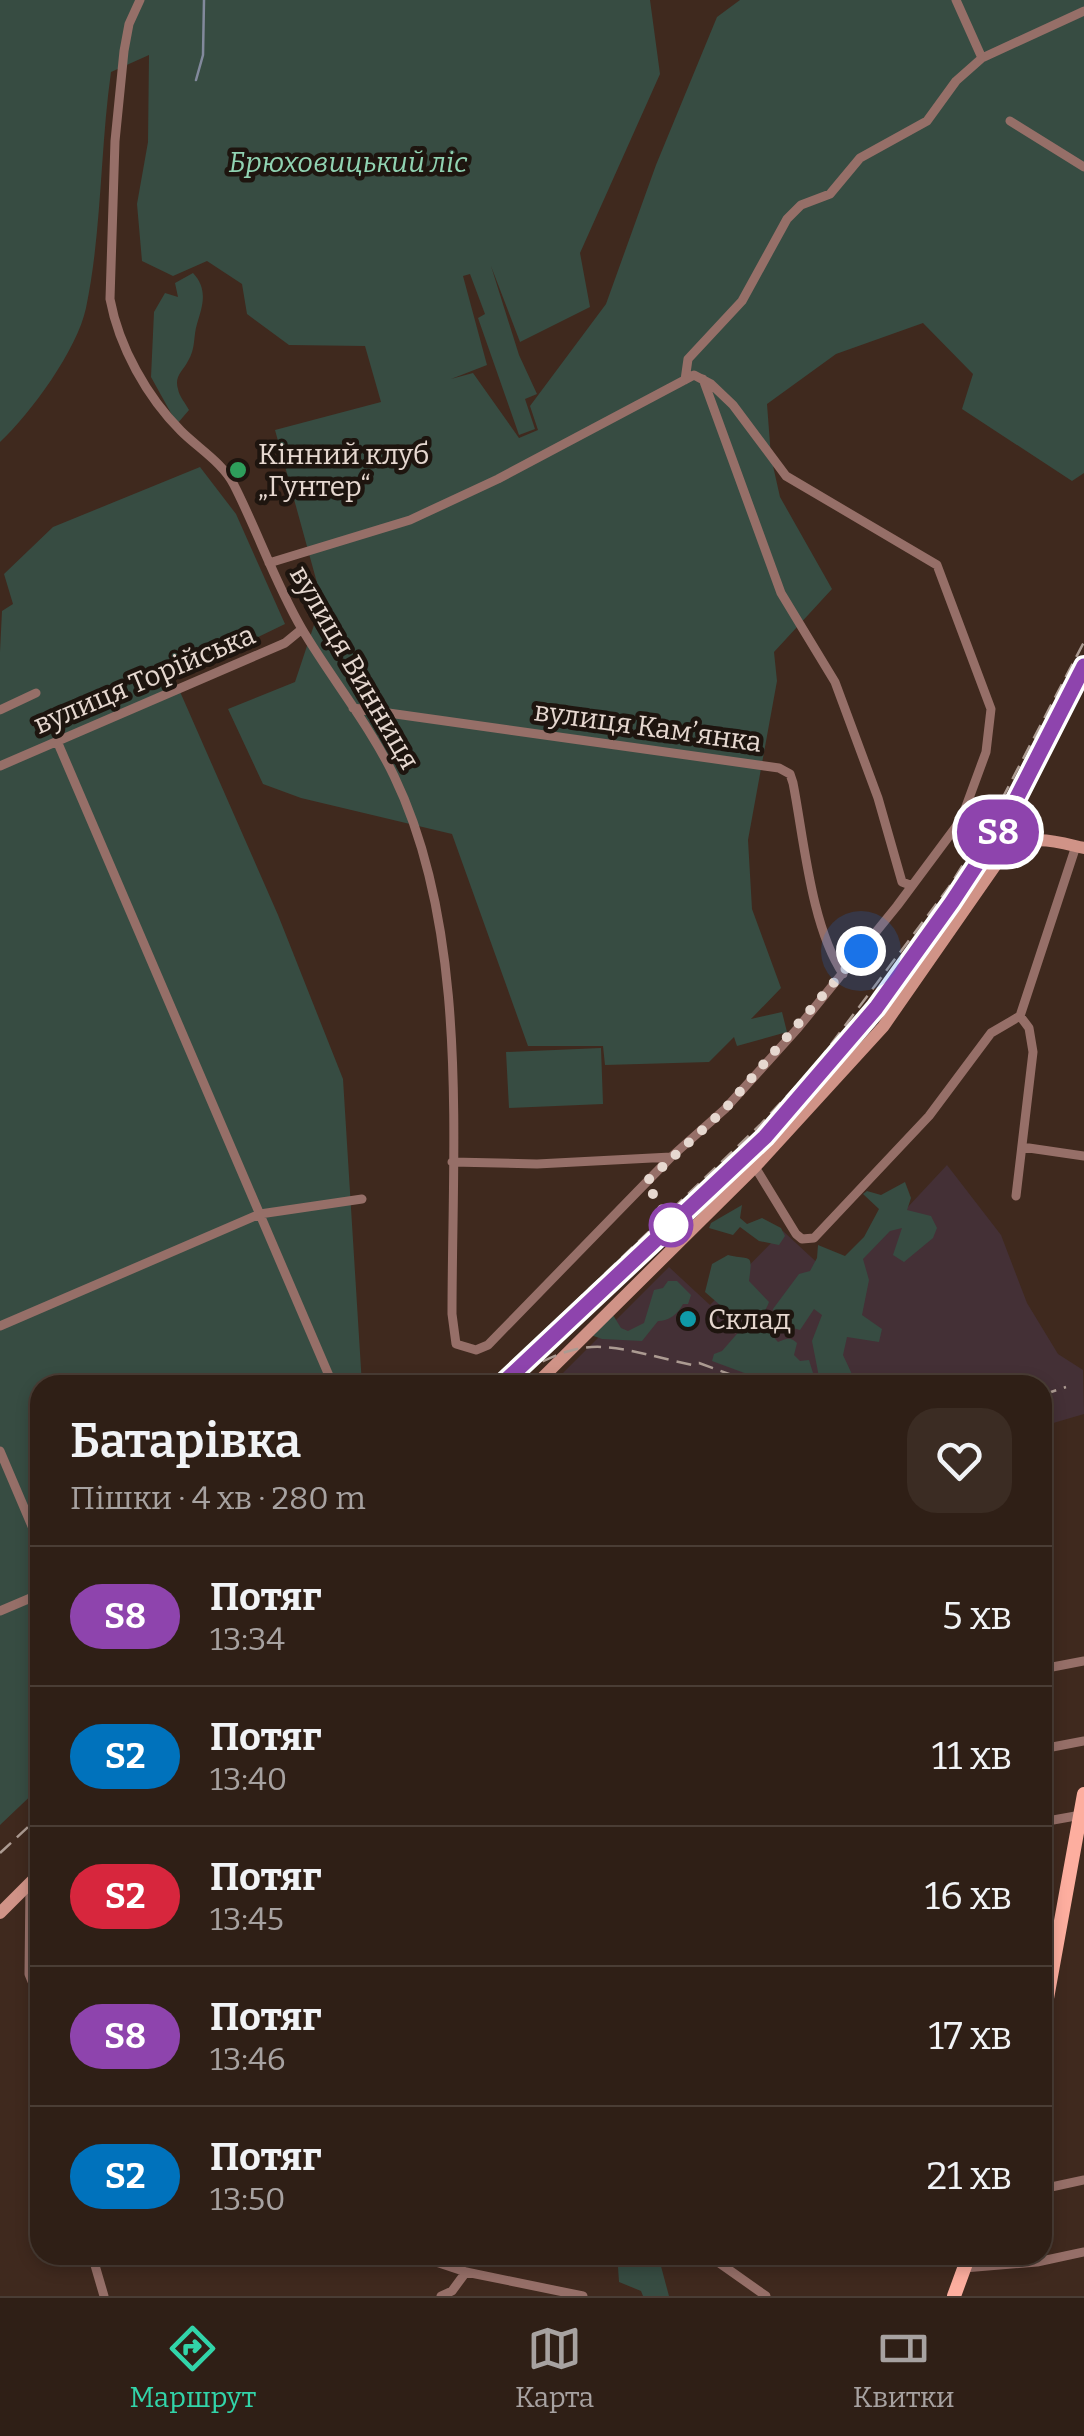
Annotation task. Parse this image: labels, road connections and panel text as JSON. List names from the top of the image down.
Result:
{
  "streets": {
    "street": ["вулиця Винниця", "вулиця Торійська", "вулиця Камʼянка"]
  },
  "crossings": [
    ["вулиця Винниця", "вулиця Торійська"],
    ["вулиця Винниця", "вулиця Камʼянка"]
  ],
  "parks": ["Брюховицький ліс"],
  "places": ["Кінний клуб „Гунтер“", "Склад"],
  "page": {
    "on_map": "S8",
    "heading": ["Батарівка", "Пішки · 4 хв · 280 m"],
    "list": [
      {
        "mark": "S8",
        "name": "Потяг",
        "note": "13:34",
        "value": "5 хв"
      },
      {
        "mark": "S2",
        "name": "Потяг",
        "note": "13:40",
        "value": "11 хв"
      },
      {
        "mark": "S2",
        "name": "Потяг",
        "note": "13:45",
        "value": "16 хв"
      },
      {
        "mark": "S8",
        "name": "Потяг",
        "note": "13:46",
        "value": "17 хв"
      },
      {
        "mark": "S2",
        "name": "Потяг",
        "note": "13:50",
        "value": "21 хв"
      }
    ],
    "tabs": ["Маршрут", "Карта", "Квитки"]
  }
}
